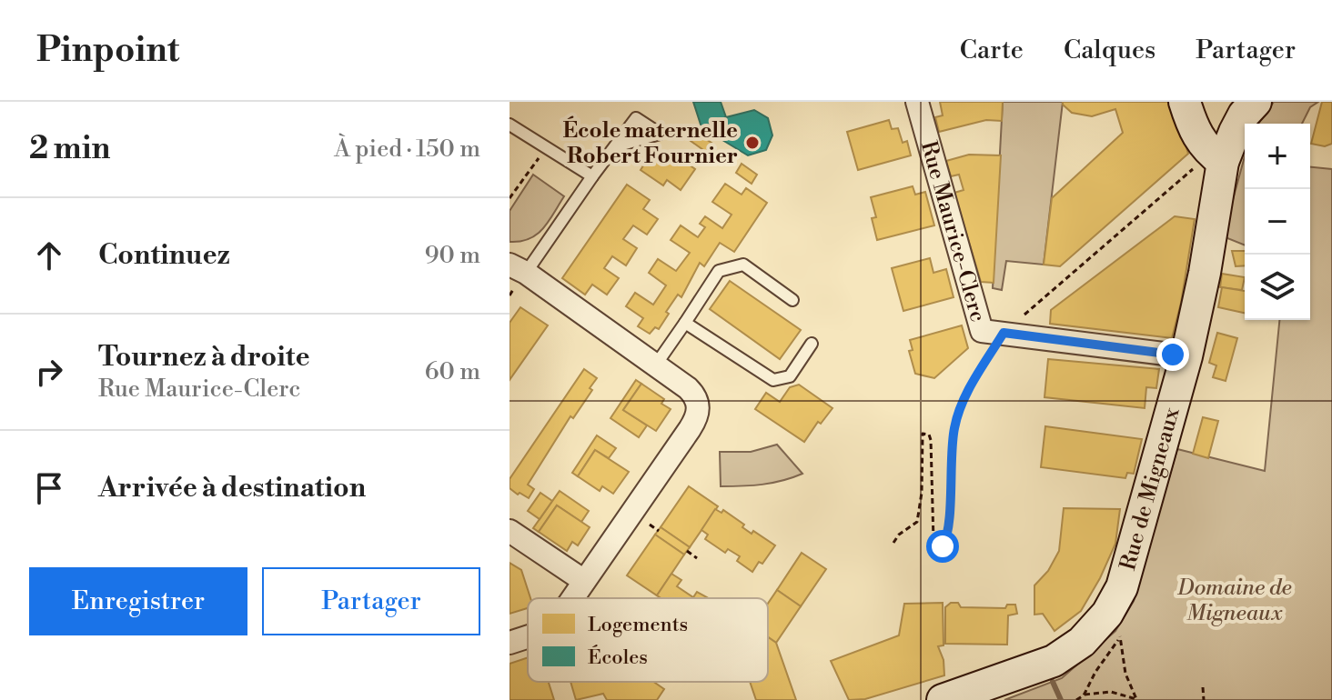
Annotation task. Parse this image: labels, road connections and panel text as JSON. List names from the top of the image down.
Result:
{
  "streets": {
    "street": ["Rue Maurice-Clerc", "Rue de Migneaux"]
  },
  "crossings": [
    ["Rue Maurice-Clerc", "Rue de Migneaux"]
  ],
  "parks": ["Domaine de Migneaux"],
  "places": ["École maternelle Robert Fournier"],
  "legend": ["Logements", "Écoles"],
  "page": {
    "header": "Pinpoint",
    "nav": ["Carte", "Calques", "Partager"],
    "heading": ["2 min", "À pied · 150 m"],
    "map_buttons": ["+", "−"],
    "list": [
      ["Continuez", "90 m"],
      ["Tournez à droite", "Rue Maurice-Clerc", "60 m"],
      "Arrivée à destination"
    ],
    "buttons": ["Enregistrer", "Partager"]
  }
}
